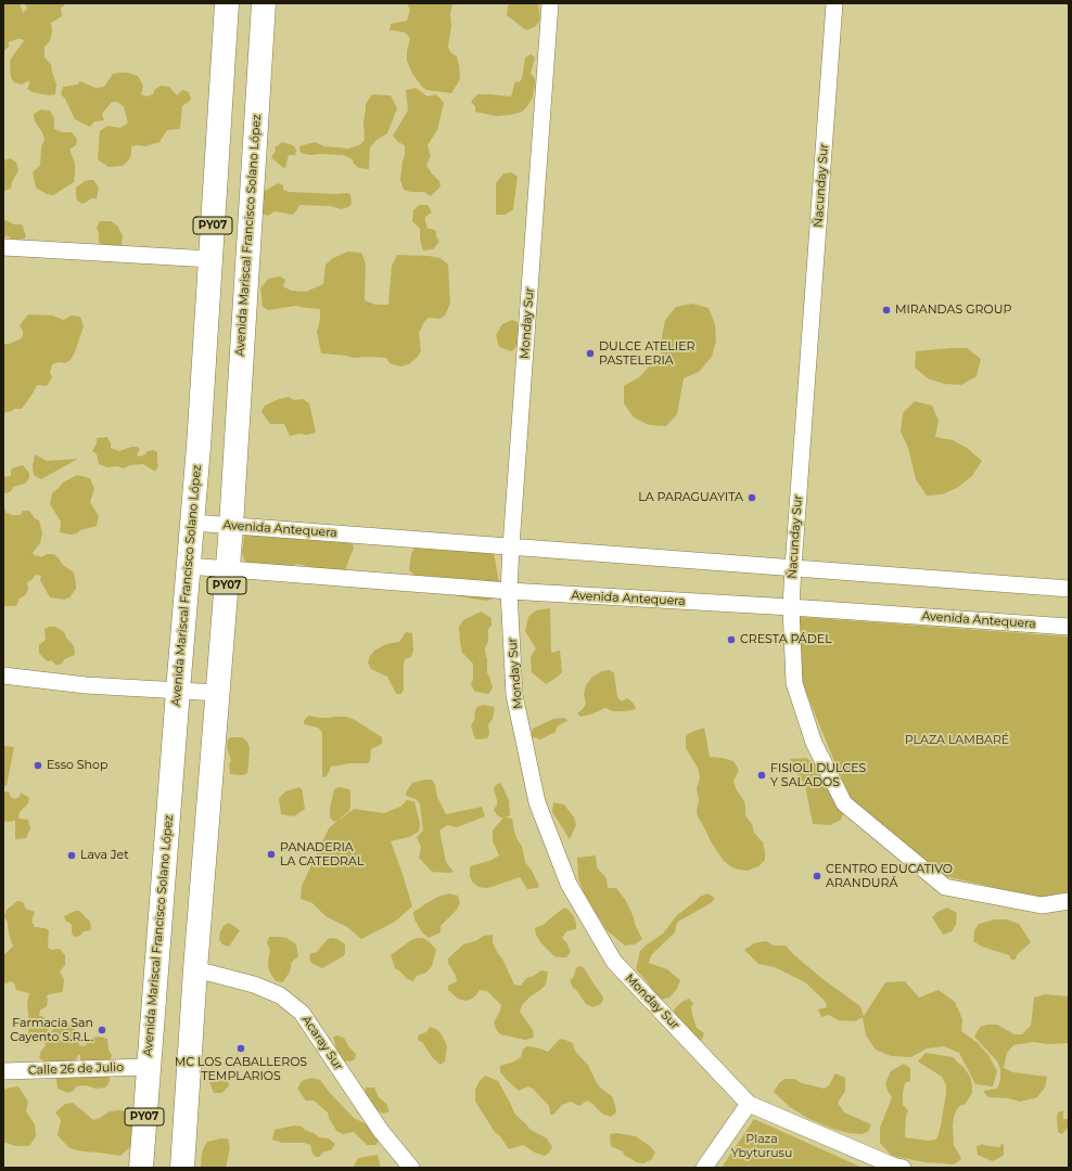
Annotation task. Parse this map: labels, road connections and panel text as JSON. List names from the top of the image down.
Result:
{
  "streets": {
    "main road": ["PY07", "Avenida Mariscal Francisco Solano López"],
    "street": [
      "Ńacunday Sur",
      "Monday Sur",
      "Avenida Antequera",
      "Acaray Sur",
      "Calle 26 de Julio"
    ]
  },
  "crossings": [
    ["Ńacunday Sur", "Avenida Antequera"],
    ["Avenida Mariscal Francisco Solano López", "Avenida Antequera"],
    ["Avenida Mariscal Francisco Solano López", "Acaray Sur"],
    ["Avenida Mariscal Francisco Solano López", "Calle 26 de Julio"],
    ["Monday Sur", "Avenida Antequera"]
  ],
  "parks": ["PLAZA LAMBARÉ", "Plaza Ybyturusu"],
  "places": [
    "MIRANDAS GROUP",
    "DULCE ATELIER PASTELERIA",
    "LA PARAGUAYITA",
    "CRESTA PÁDEL",
    "Esso Shop",
    "FISIOLI DULCES Y SALADOS",
    "PANADERIA LA CATEDRAL",
    "Lava Jet",
    "CENTRO EDUCATIVO ARANDURÁ",
    "Farmacia San Cayento S.R.L.",
    "MC LOS CABALLEROS TEMPLARIOS"
  ]
}
